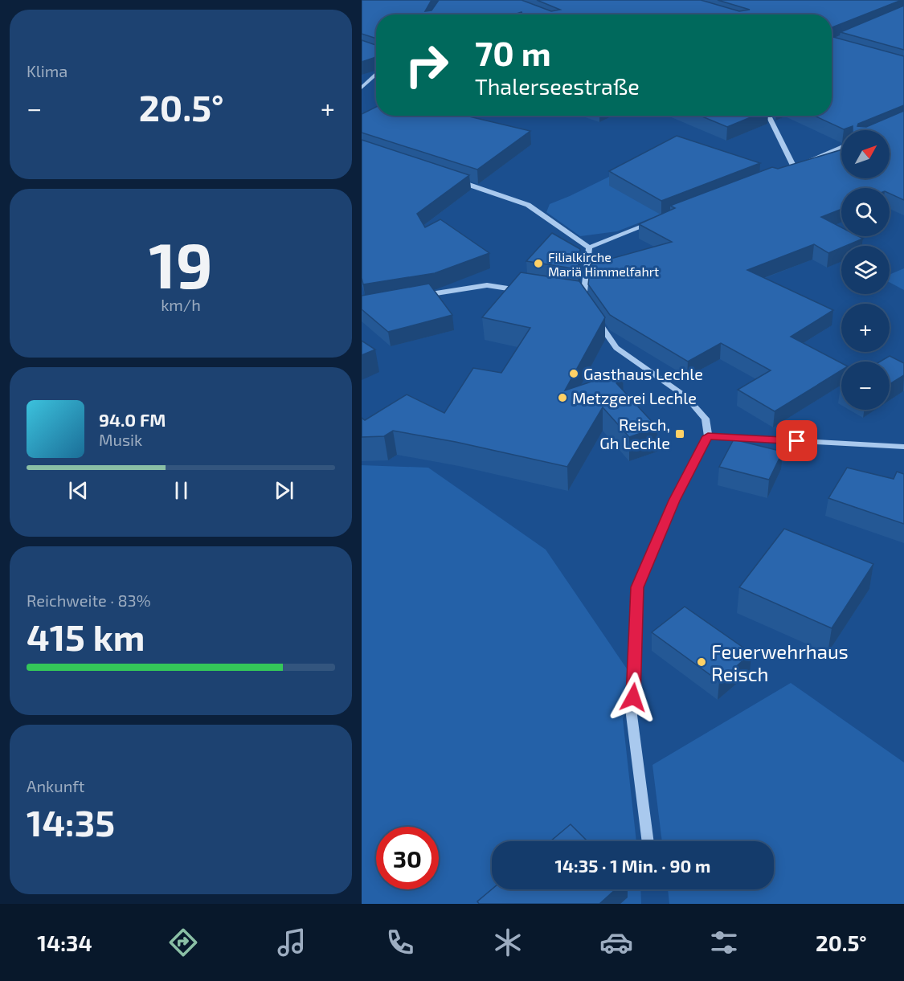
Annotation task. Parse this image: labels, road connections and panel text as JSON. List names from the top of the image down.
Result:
{
  "places": {
    "other": [
      "Filialkirche Mariä Himmelfahrt",
      "Gasthaus Lechle",
      "Metzgerei Lechle",
      "Feuerwehrhaus Reisch"
    ],
    "transit": ["Reisch, Gh Lechle"]
  },
  "north": "top right",
  "page": {
    "tile": [
      "Klima",
      ["19", "km/h"],
      ["Reichweite · 83%", "415 km"],
      ["Ankunft", "14:35"]
    ],
    "turn": ["70 m", "Thalerseestraße"],
    "heat": ["−", "20.5°", "+"],
    "map_buttons": ["+", "−"],
    "song": ["94.0 FM", "Musik"],
    "limit": "30",
    "trip": "14:35 · 1 Min. · 90 m",
    "tabs": ["14:34", "20.5°"]
  }
}
